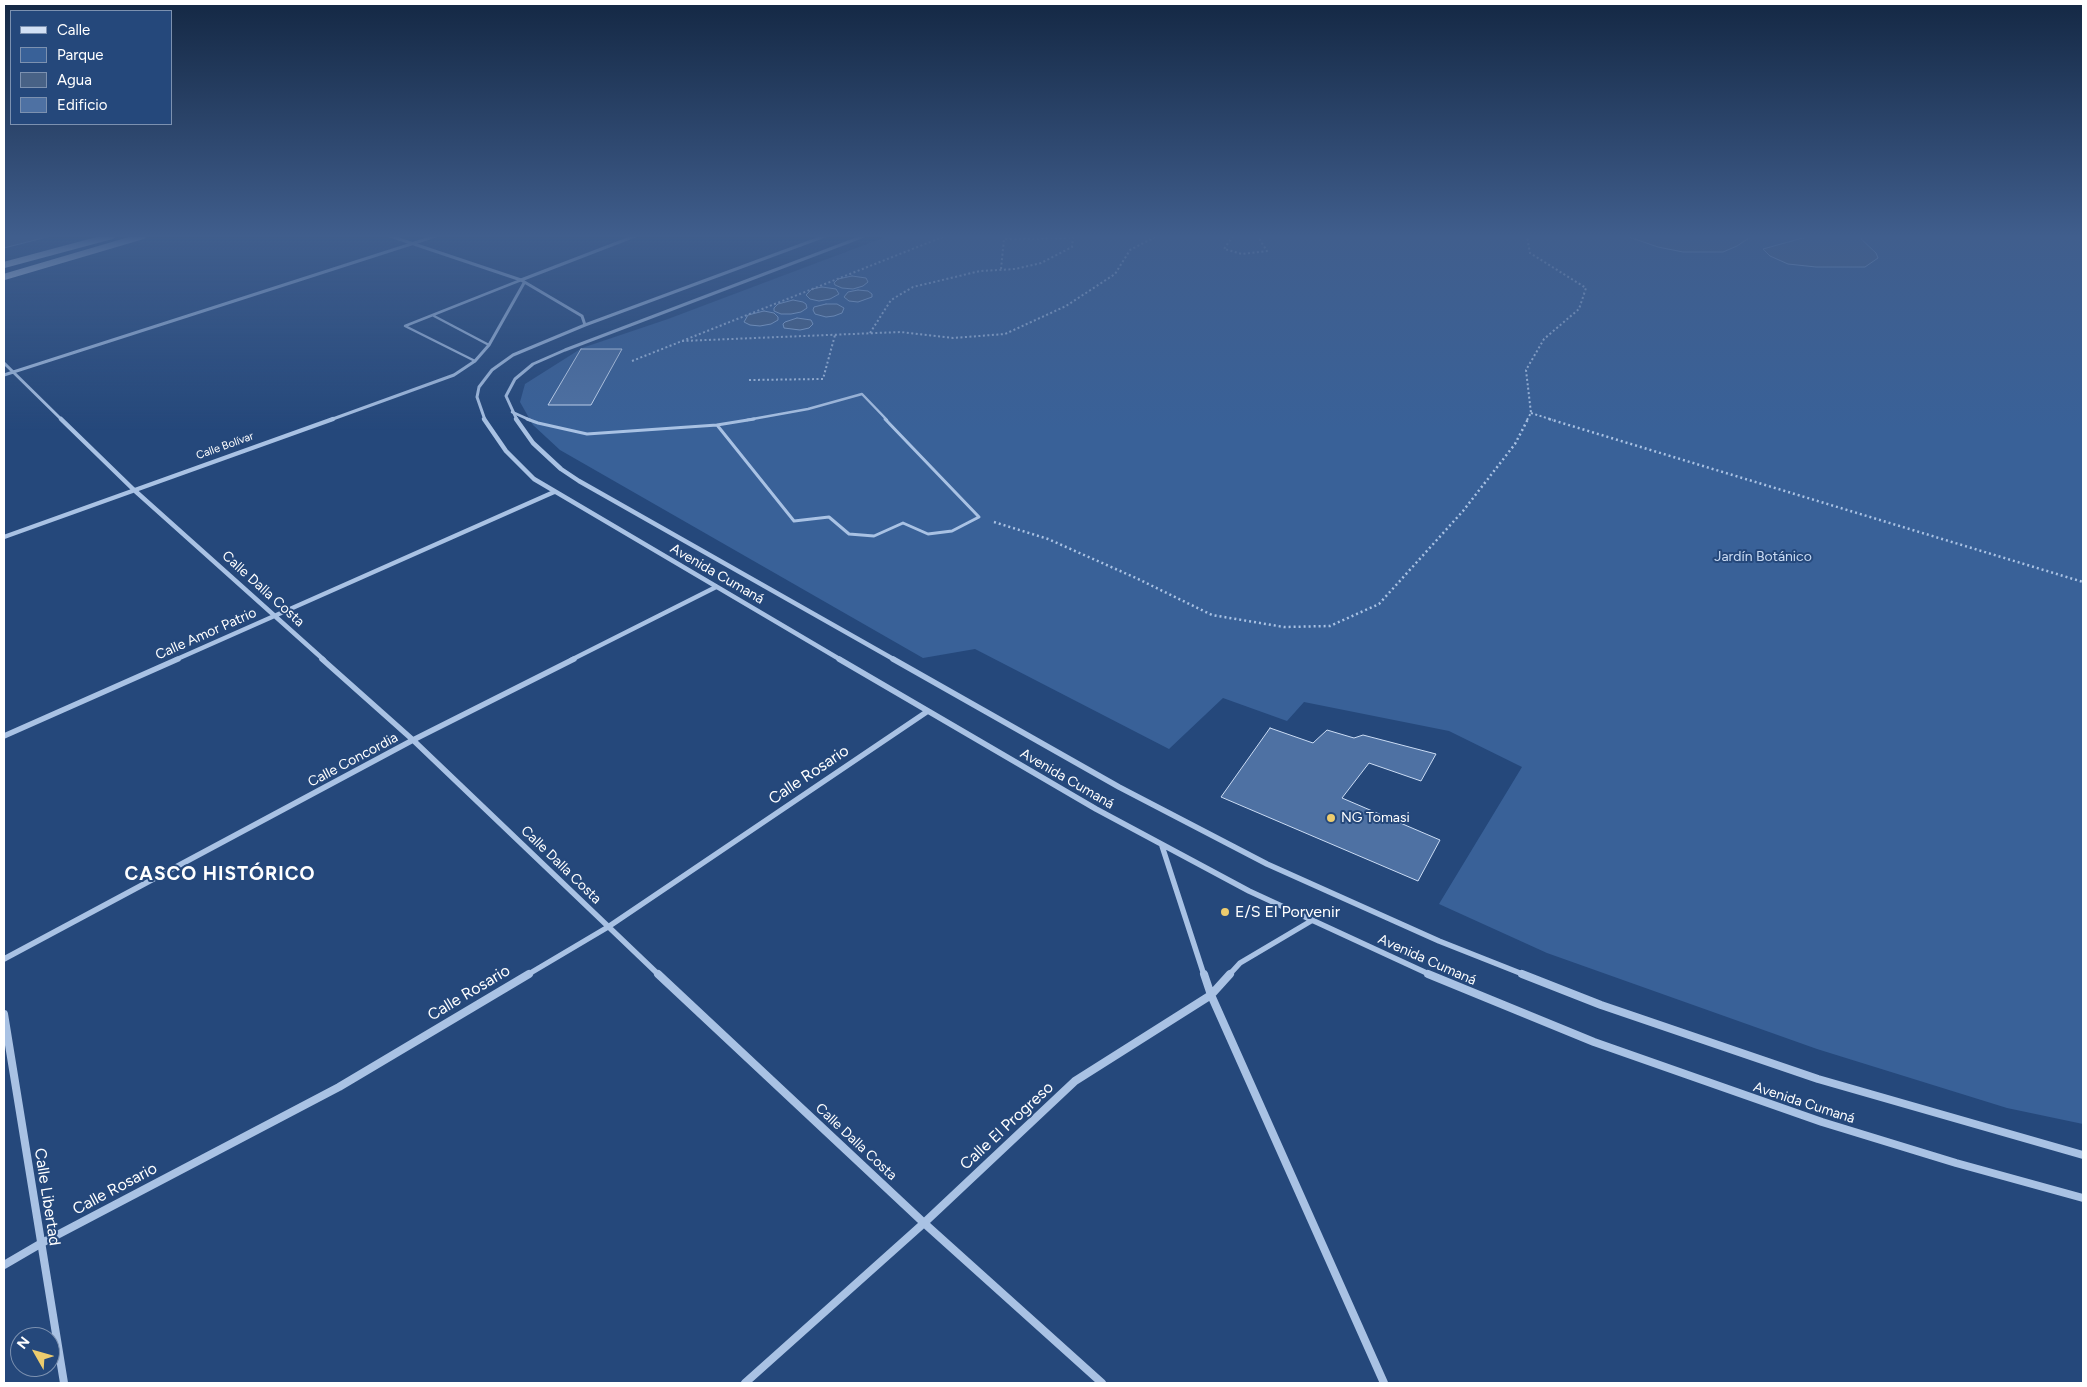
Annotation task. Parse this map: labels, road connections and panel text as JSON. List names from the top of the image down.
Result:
{
  "streets": {
    "street": [
      "Calle Bolívar",
      "Avenida Cumaná",
      "Calle Dalla Costa",
      "Calle Amor Patrio",
      "Calle Concordia",
      "Calle Rosario",
      "Calle El Progreso",
      "Calle Libertad"
    ]
  },
  "crossings": [
    ["Calle Bolívar", "Calle Dalla Costa"],
    ["Avenida Cumaná", "Calle Amor Patrio"],
    ["Avenida Cumaná", "Calle Concordia"],
    ["Avenida Cumaná", "Calle Rosario"],
    ["Avenida Cumaná", "Calle El Progreso"],
    ["Calle Dalla Costa", "Calle Amor Patrio"],
    ["Calle Dalla Costa", "Calle Concordia"],
    ["Calle Dalla Costa", "Calle Rosario"],
    ["Calle Dalla Costa", "Calle El Progreso"],
    ["Calle Rosario", "Calle Libertad"]
  ],
  "districts": ["CASCO HISTÓRICO"],
  "parks": ["Jardín Botánico"],
  "places": ["NG Tomasi", "E/S El Porvenir"],
  "legend": [
    "Calle",
    "Parque",
    "Agua",
    "Edificio"
  ],
  "north": "top left"
}
